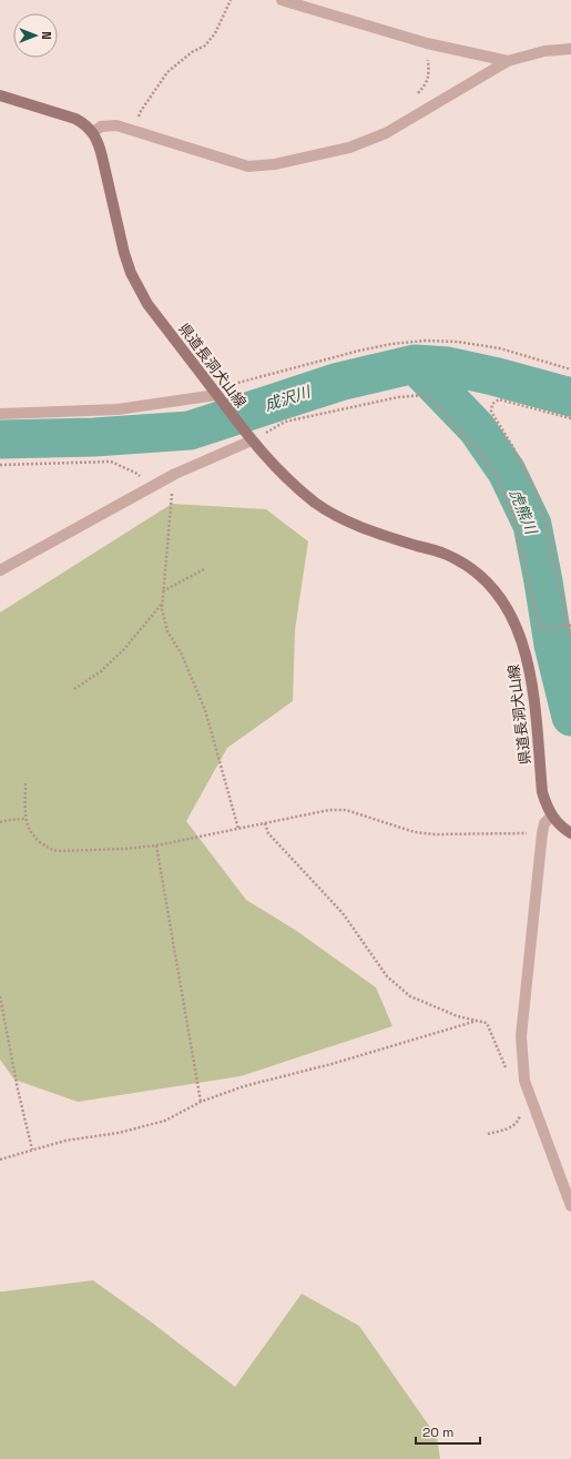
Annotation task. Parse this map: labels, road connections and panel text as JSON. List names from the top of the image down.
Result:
{
  "streets": {
    "main road": ["県道長洞犬山線"]
  },
  "water": ["成沢川", "虎熊川"],
  "scale_bar": "20 m",
  "north": "right"
}
